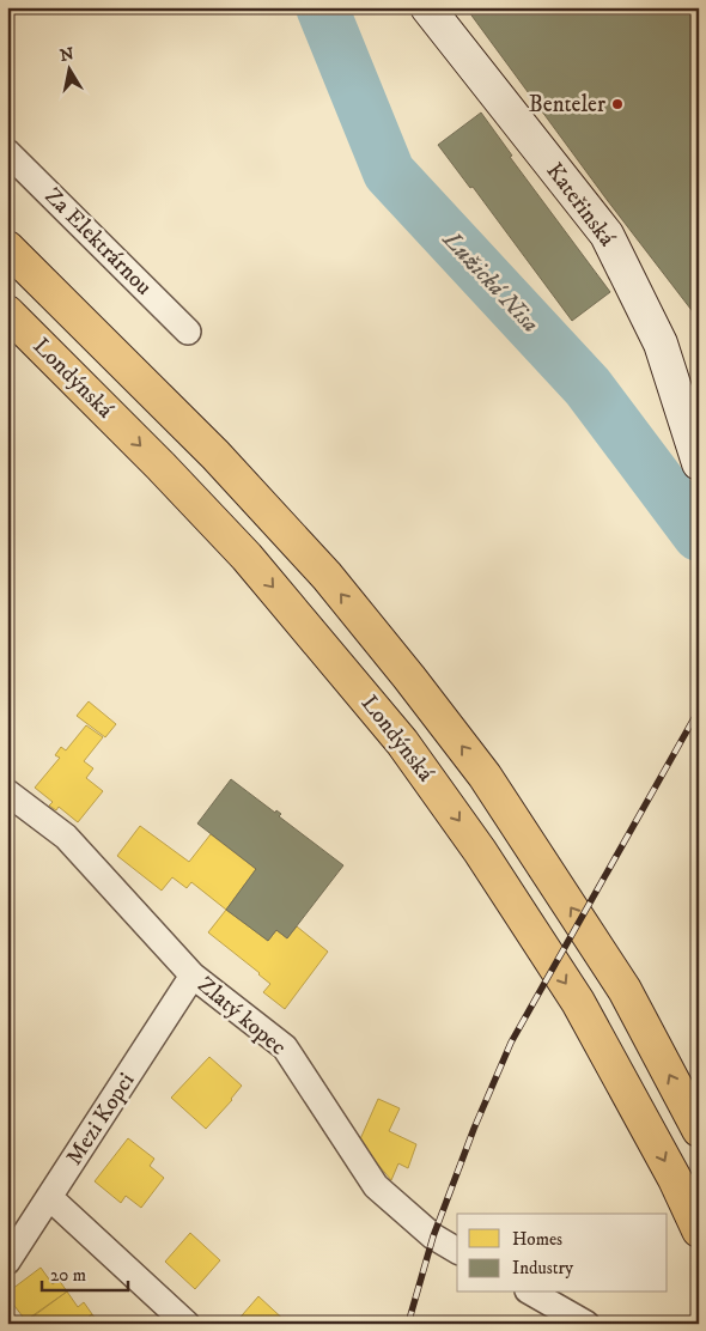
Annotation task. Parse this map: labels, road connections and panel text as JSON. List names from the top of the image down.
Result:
{
  "streets": {
    "highway": ["Londýnská"],
    "street": [
      "Kateřinská",
      "Za Elektrárnou",
      "Zlatý kopec",
      "Mezi Kopci"
    ]
  },
  "crossings": [
    ["Zlatý kopec", "Mezi Kopci"]
  ],
  "water": ["Lužická Nisa"],
  "places": ["Benteler"],
  "legend": ["Homes", "Industry"],
  "scale_bar": "20 m",
  "north": "top"
}
